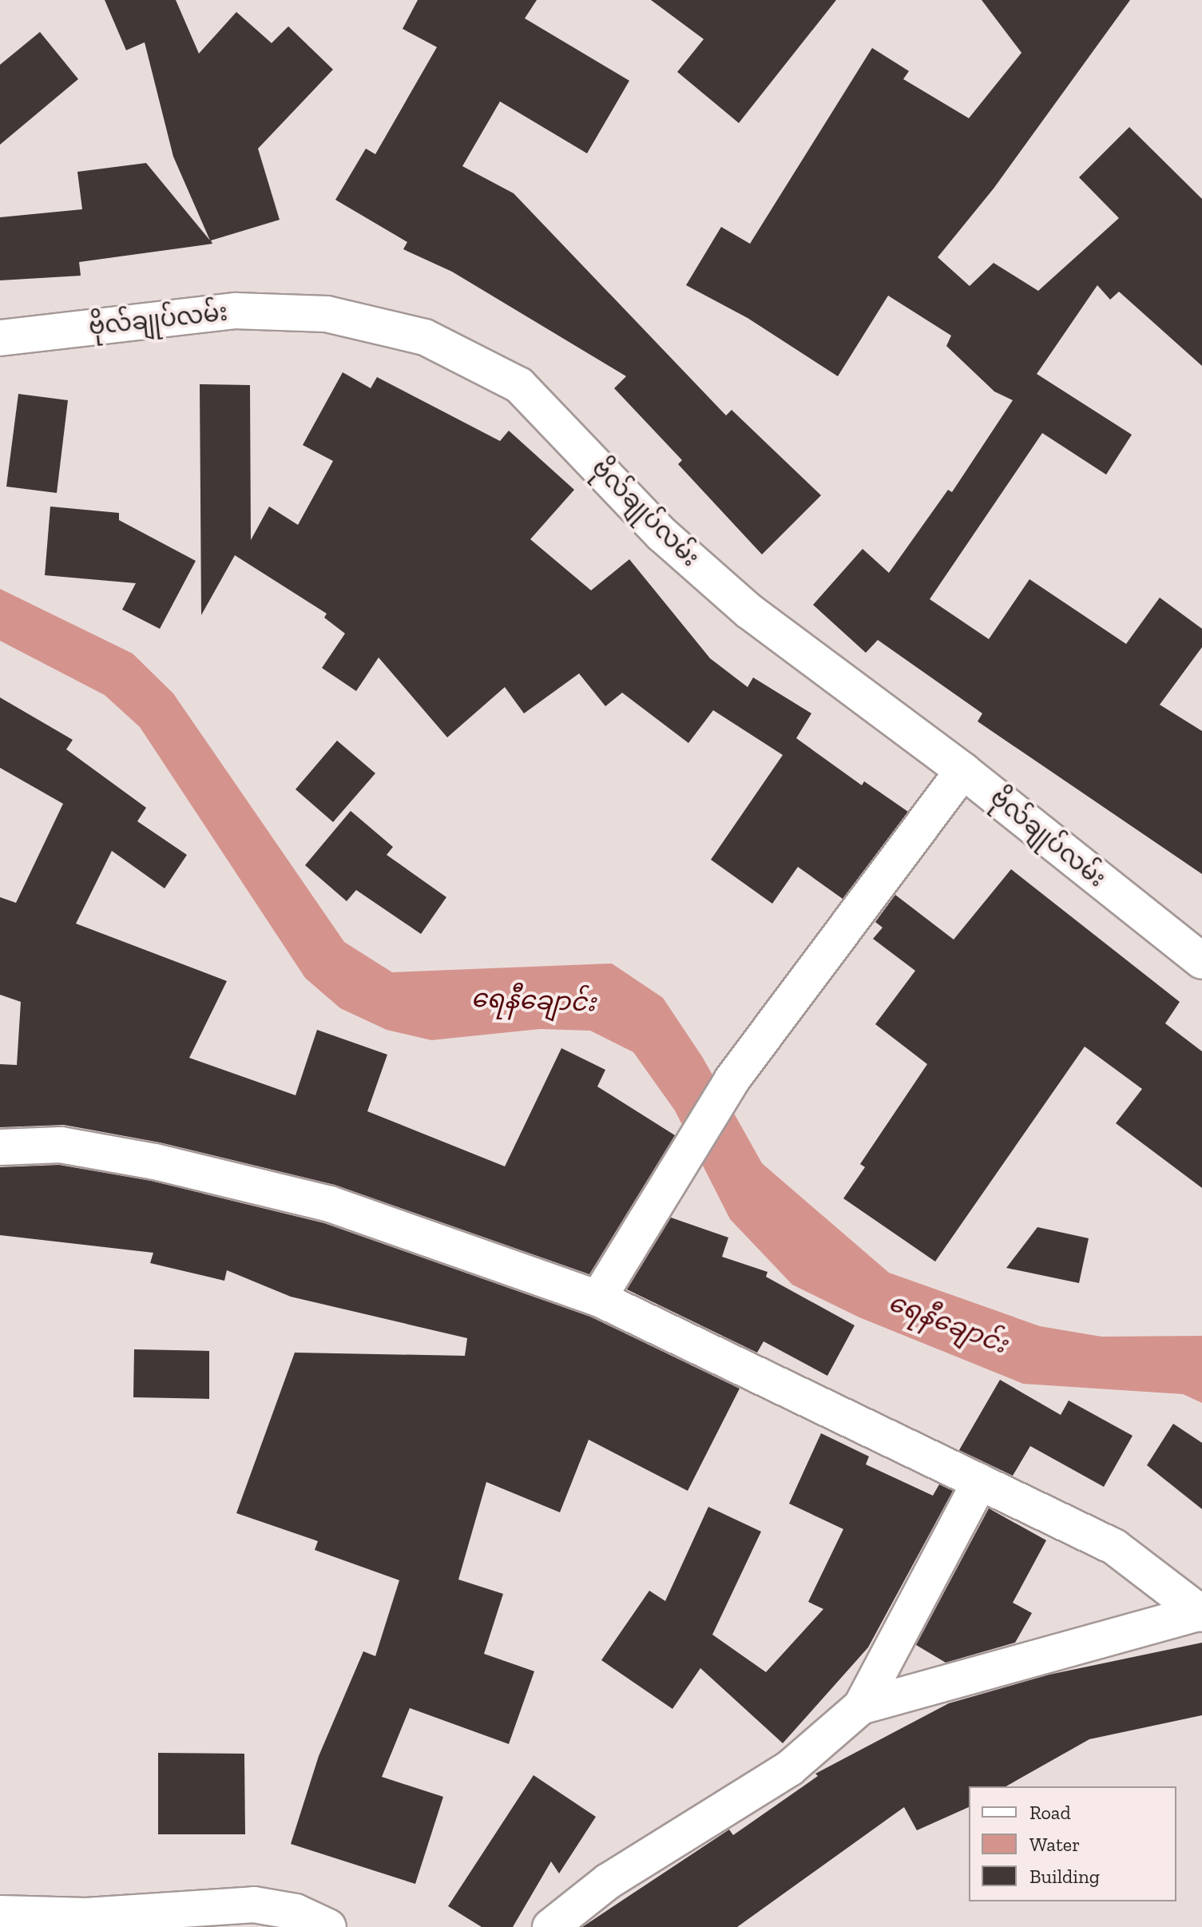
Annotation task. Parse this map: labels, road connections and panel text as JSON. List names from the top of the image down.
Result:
{
  "streets": {
    "street": ["ဗိုလ်‌ချုပ်‌လမ်း"]
  },
  "water": ["ရေနီချောင်း"],
  "legend": ["Road", "Water", "Building"]
}
